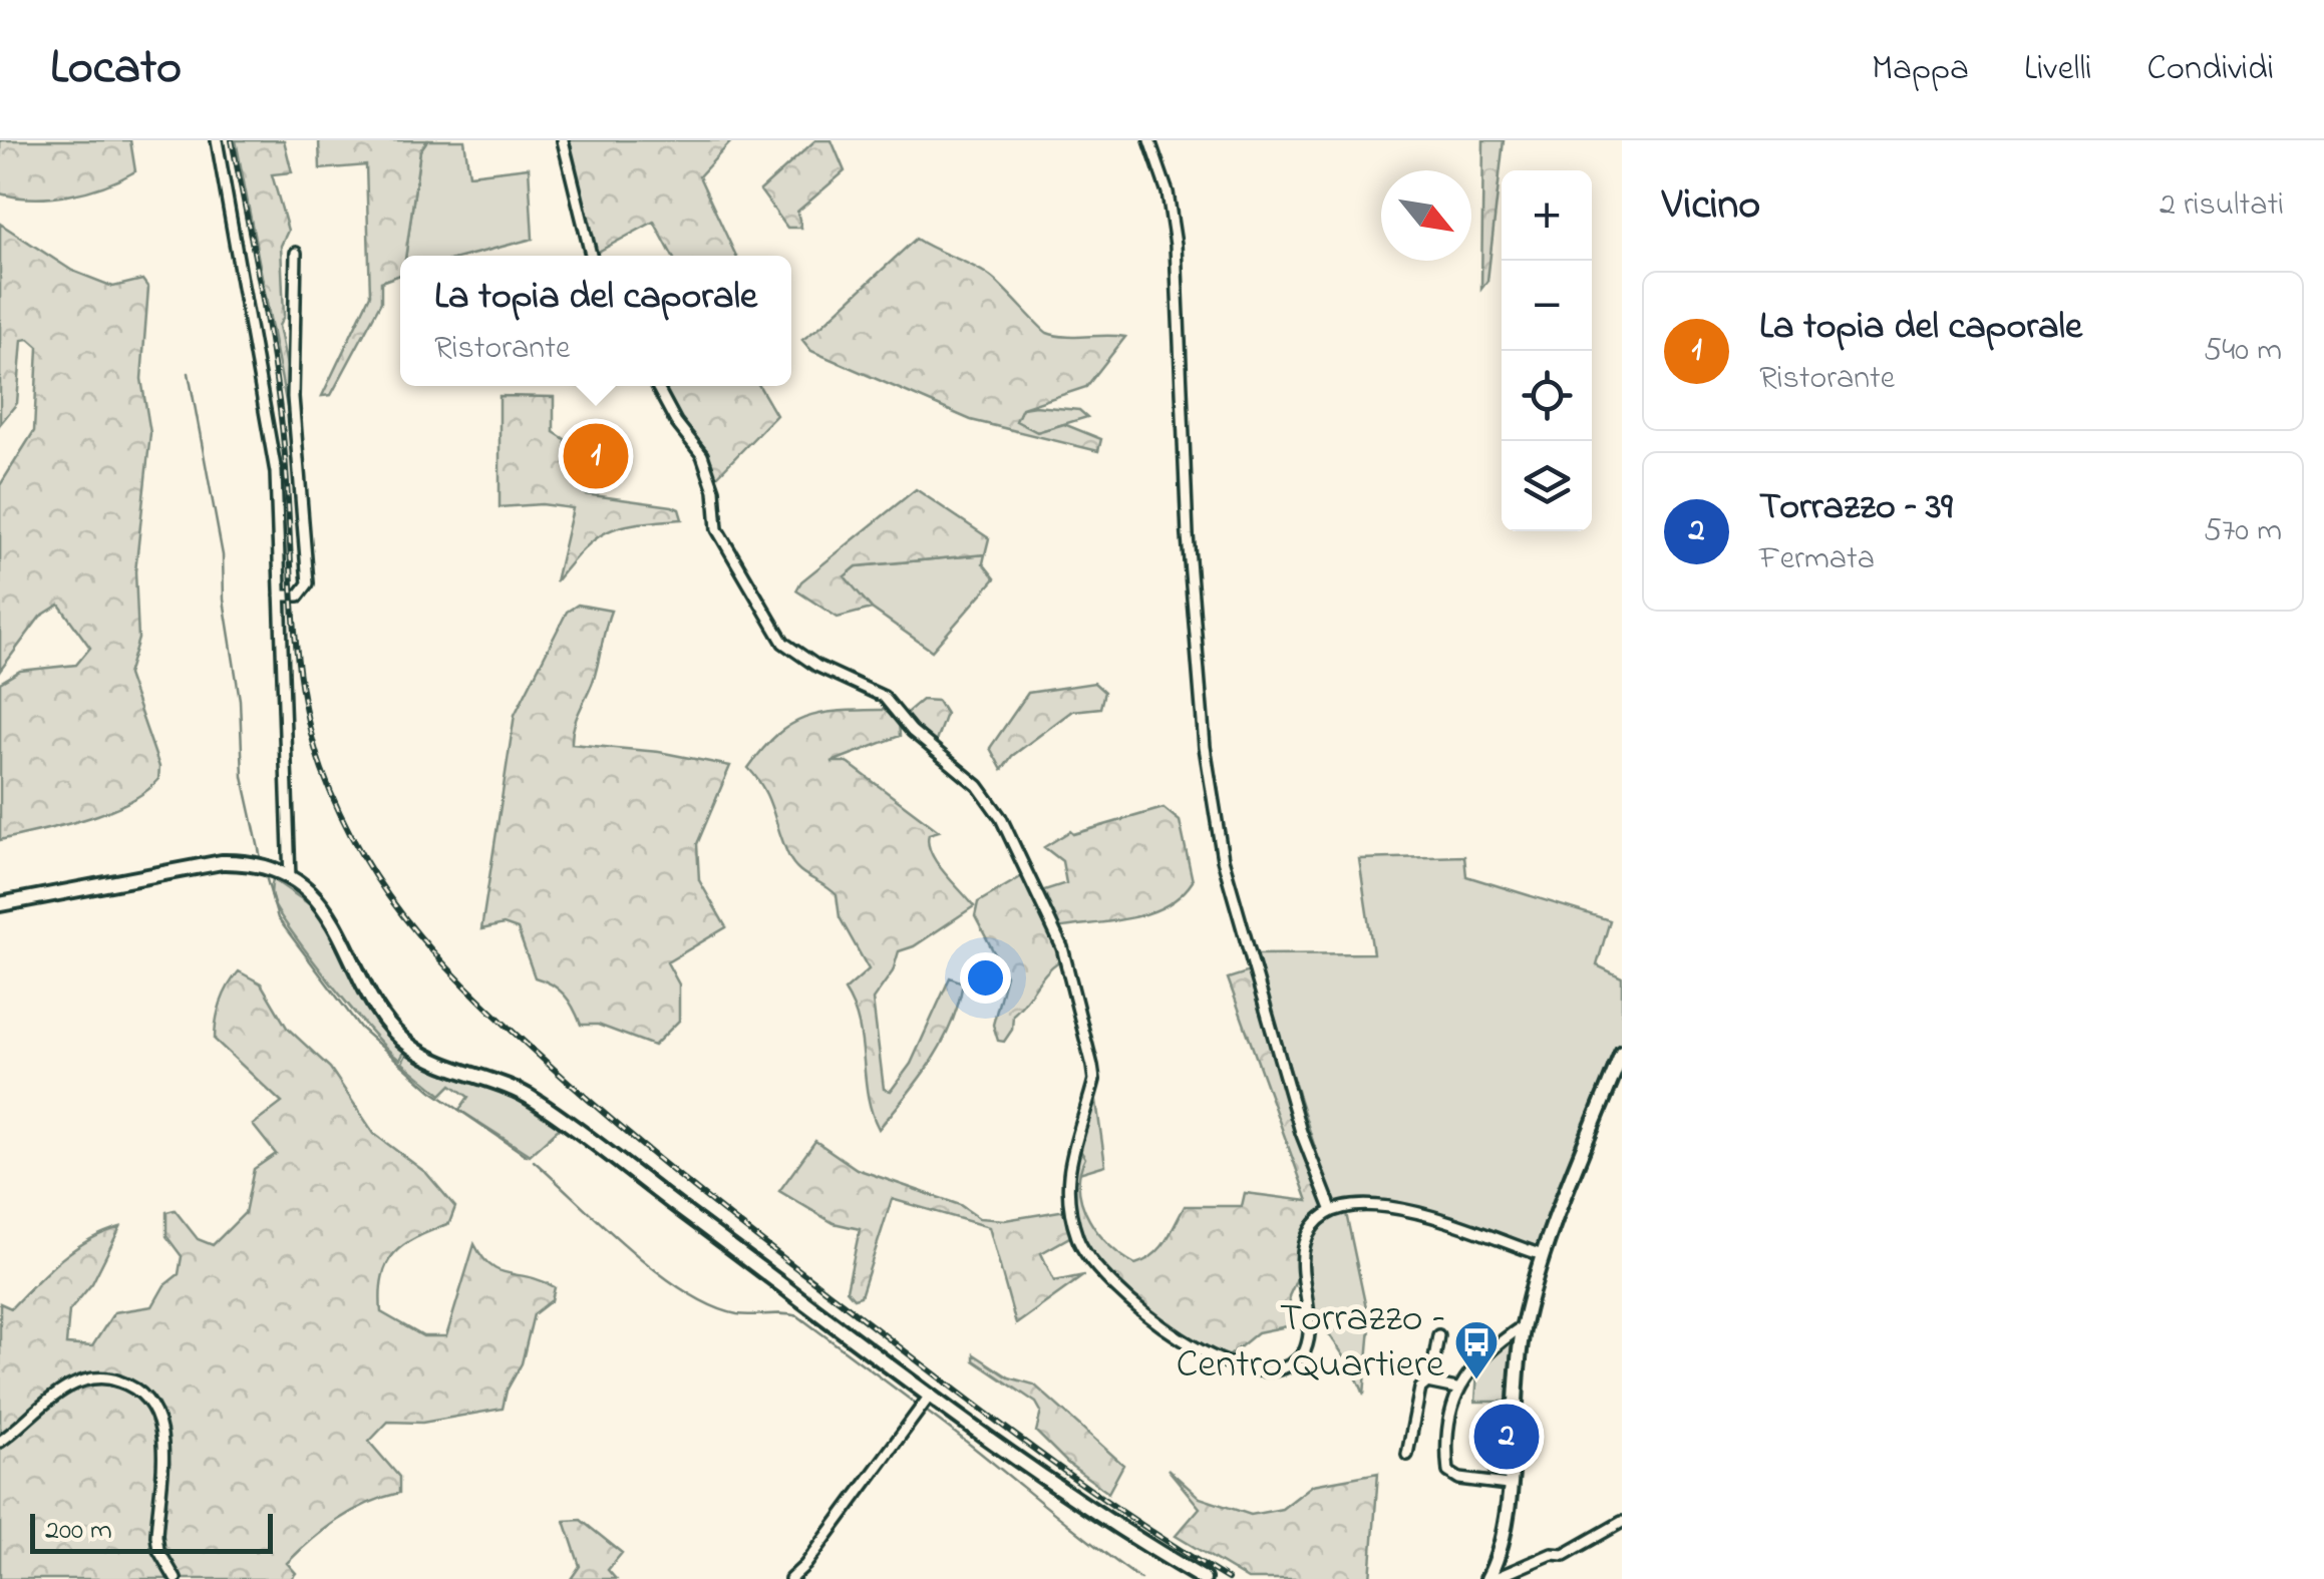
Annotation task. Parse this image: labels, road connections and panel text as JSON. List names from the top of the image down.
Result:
{
  "places": {
    "bus stop": ["Torrazzo – Centro Quartiere"]
  },
  "scale_bar": "200 m",
  "north": "bottom right",
  "page": {
    "header": "Locato",
    "nav": ["Mappa", "Livelli", "Condividi"],
    "heading": ["Vicino", "2 risultati"],
    "map_buttons": ["+", "−"],
    "popup": ["La topia del caporale", "Ristorante"],
    "list": [
      {
        "mark": "1",
        "name": "La topia del caporale",
        "note": "Ristorante",
        "value": "540 m"
      },
      {
        "mark": "2",
        "name": "Torrazzo – 39",
        "note": "Fermata",
        "value": "570 m"
      }
    ],
    "pins": ["1", "2"],
    "scale": "200 m"
  }
}
